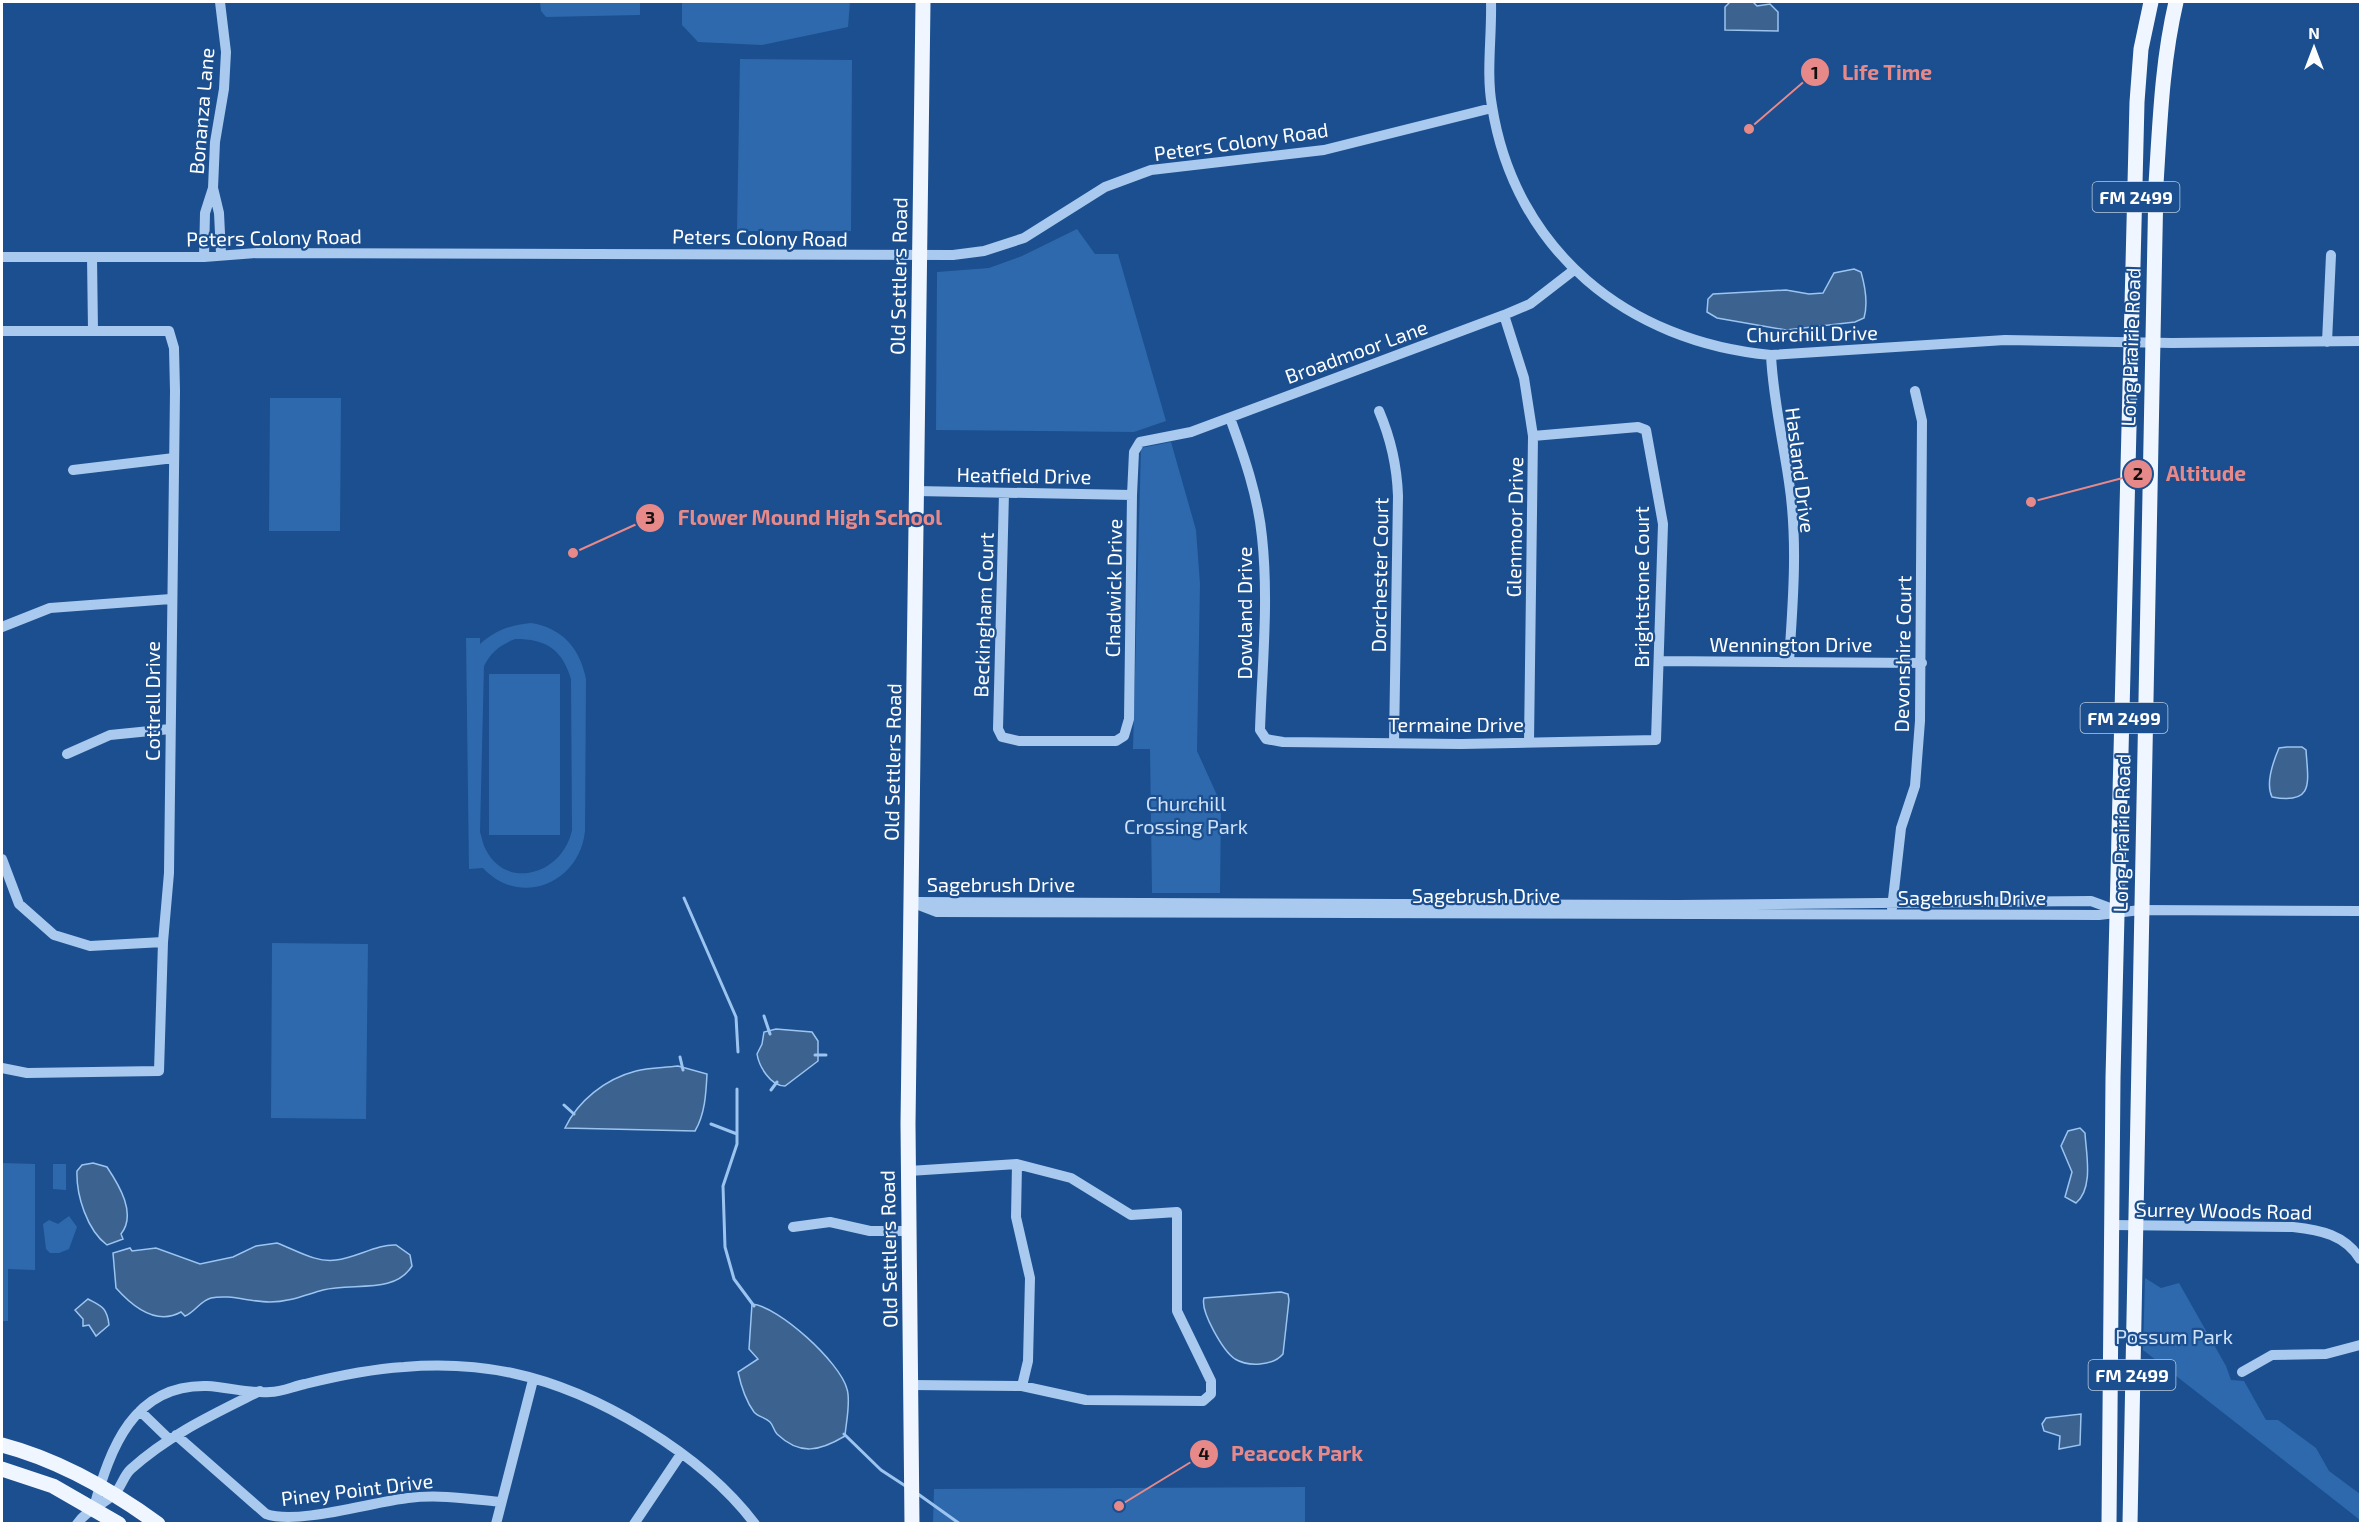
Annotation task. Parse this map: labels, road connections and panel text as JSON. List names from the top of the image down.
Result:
{
  "streets": {
    "main road": ["FM 2499", "Old Settlers Road", "Long Prairie Road"],
    "street": [
      "Bonanza Lane",
      "Peters Colony Road",
      "Churchill Drive",
      "Broadmoor Lane",
      "Hasland Drive",
      "Heatfield Drive",
      "Glenmoor Drive",
      "Dorchester Court",
      "Brightstone Court",
      "Chadwick Drive",
      "Dowland Drive",
      "Beckingham Court",
      "Wennington Drive",
      "Devonshire Court",
      "Cottrell Drive",
      "Termaine Drive",
      "Sagebrush Drive",
      "Surrey Woods Road",
      "Piney Point Drive"
    ]
  },
  "crossings": [
    ["Bonanza Lane", "Peters Colony Road"],
    ["Peters Colony Road", "Old Settlers Road"],
    ["Peters Colony Road", "Churchill Drive"],
    ["Old Settlers Road", "Heatfield Drive"],
    ["Old Settlers Road", "Sagebrush Drive"],
    ["Churchill Drive", "Long Prairie Road"],
    ["Churchill Drive", "Broadmoor Lane"],
    ["Churchill Drive", "Hasland Drive"],
    ["Long Prairie Road", "Sagebrush Drive"],
    ["Long Prairie Road", "Surrey Woods Road"],
    ["Broadmoor Lane", "Glenmoor Drive"],
    ["Broadmoor Lane", "Chadwick Drive"],
    ["Broadmoor Lane", "Dowland Drive"],
    ["Hasland Drive", "Wennington Drive"],
    ["Heatfield Drive", "Chadwick Drive"],
    ["Heatfield Drive", "Beckingham Court"],
    ["Glenmoor Drive", "Brightstone Court"],
    ["Glenmoor Drive", "Termaine Drive"],
    ["Dorchester Court", "Termaine Drive"],
    ["Brightstone Court", "Wennington Drive"],
    ["Brightstone Court", "Termaine Drive"],
    ["Chadwick Drive", "Beckingham Court"],
    ["Dowland Drive", "Termaine Drive"],
    ["Wennington Drive", "Devonshire Court"],
    ["Devonshire Court", "Sagebrush Drive"]
  ],
  "parks": ["Churchill Crossing Park", "Possum Park"],
  "places": [
    "Life Time",
    "Altitude",
    "Flower Mound High School",
    "Peacock Park"
  ],
  "north": "top"
}
